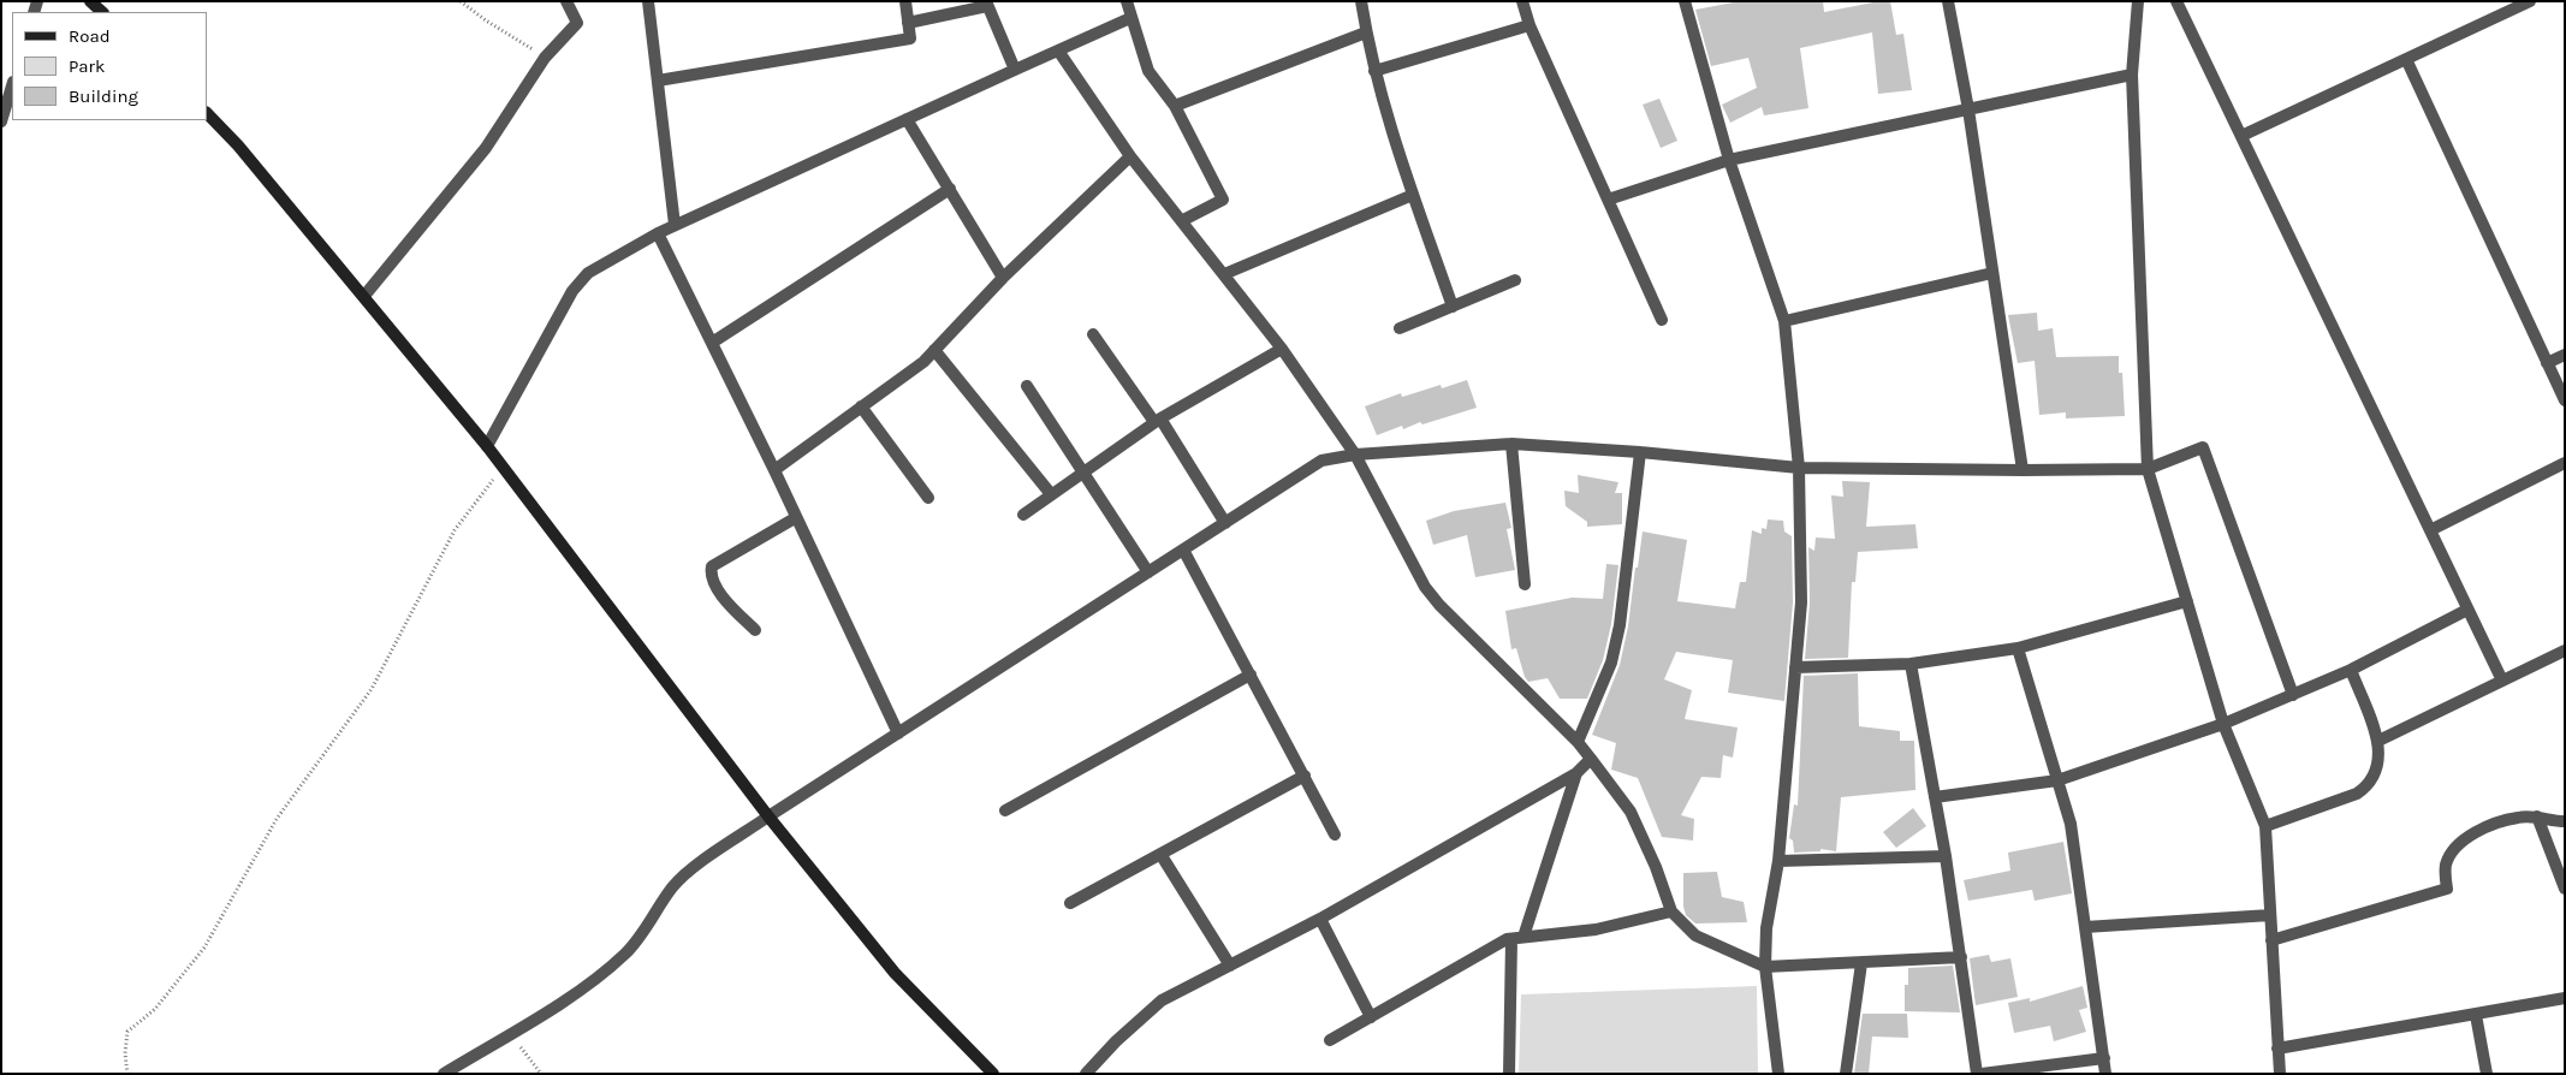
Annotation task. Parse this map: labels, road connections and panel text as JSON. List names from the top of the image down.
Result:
{
  "legend": ["Road", "Park", "Building"]
}
